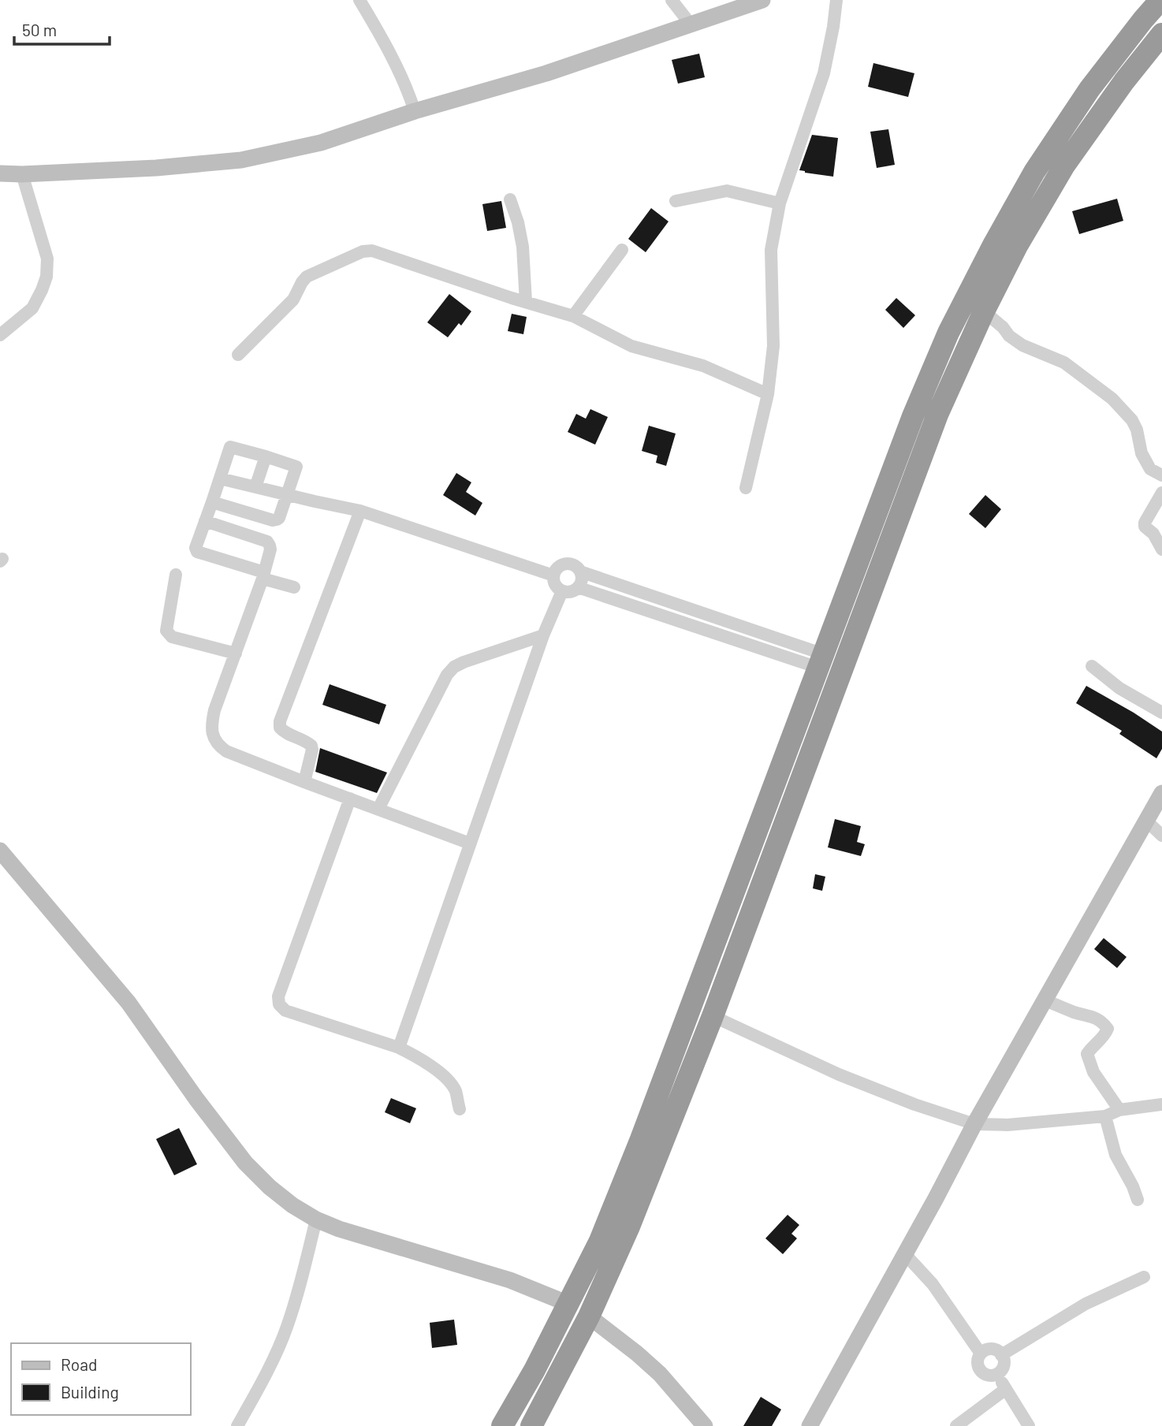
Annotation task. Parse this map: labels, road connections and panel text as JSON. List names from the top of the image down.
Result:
{
  "legend": ["Road", "Building"],
  "scale_bar": "50 m"
}
